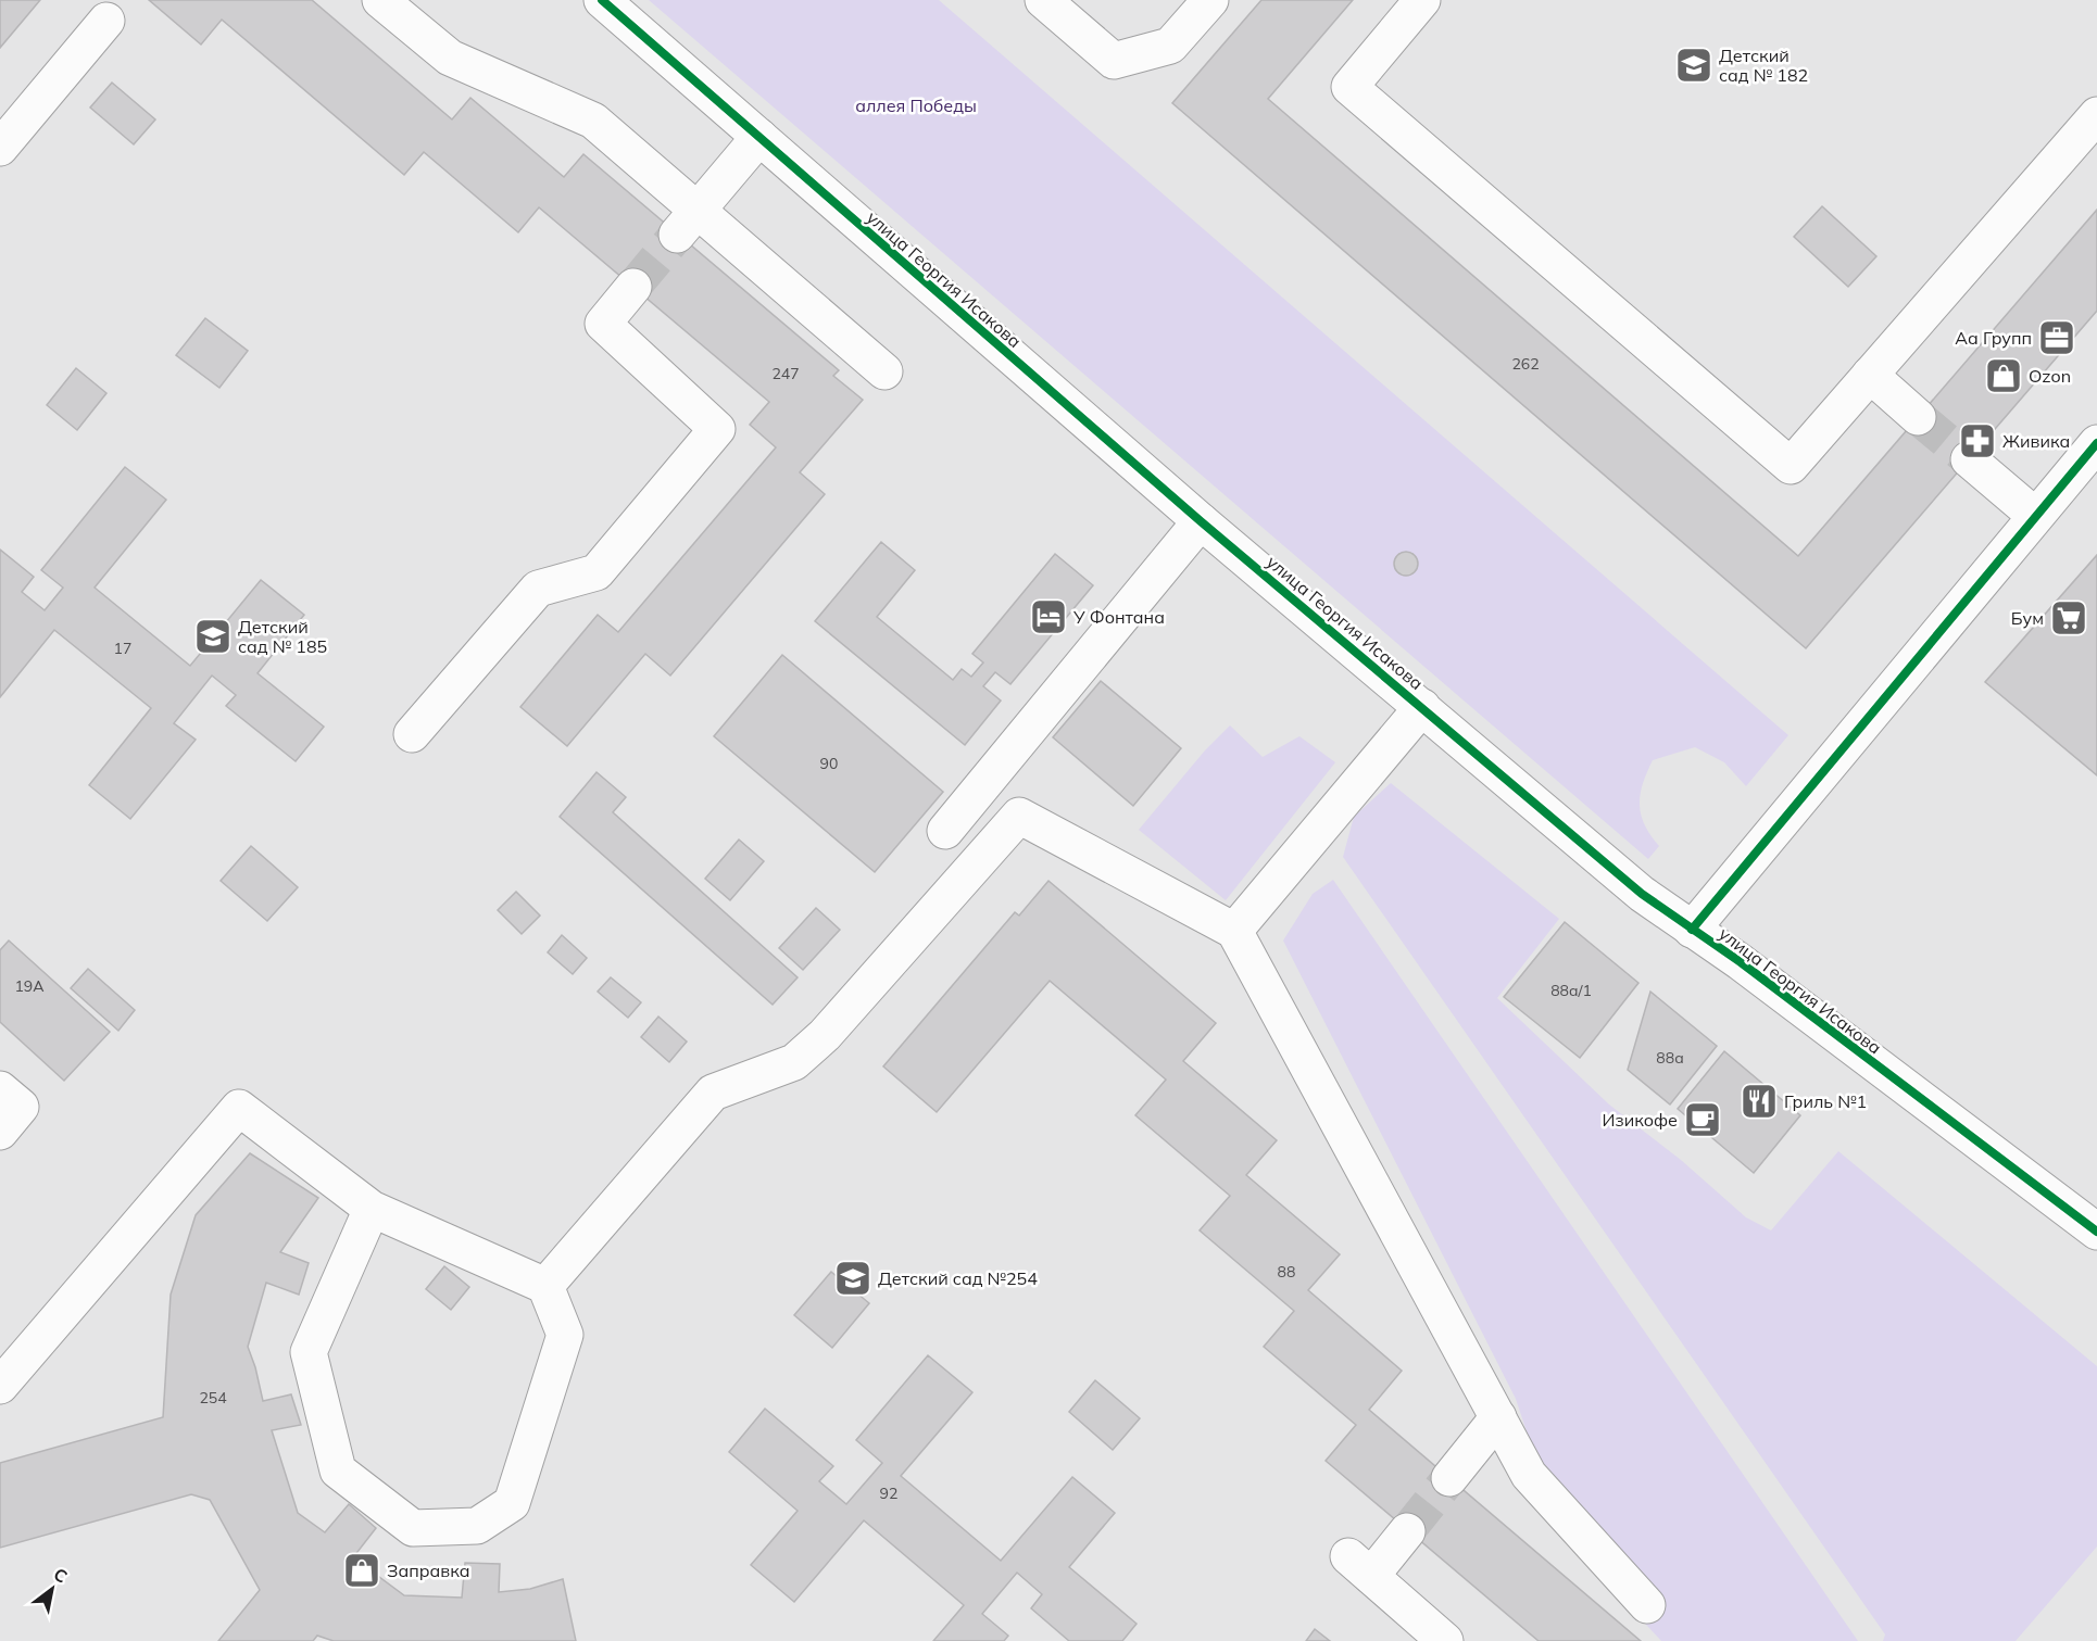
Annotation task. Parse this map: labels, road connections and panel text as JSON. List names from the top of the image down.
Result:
{
  "streets": {
    "street": ["улица Георгия Исакова"]
  },
  "parks": ["аллея Победы"],
  "places": {
    "school or university": ["Детский сад № 182", "Детский сад № 185", "Детский сад №254"],
    "office": ["Аа Групп"],
    "shop": ["Ozon", "Заправка"],
    "pharmacy": ["Живика"],
    "hotel": ["У Фонтана"],
    "supermarket": ["Бум"],
    "restaurant": ["Гриль №1"],
    "cafe": ["Изикофе"]
  },
  "house_numbers": [
    "262",
    "247",
    "17",
    "90",
    "19А",
    "88а/1",
    "88а",
    "88",
    "254",
    "92"
  ],
  "north": "top right"
}
